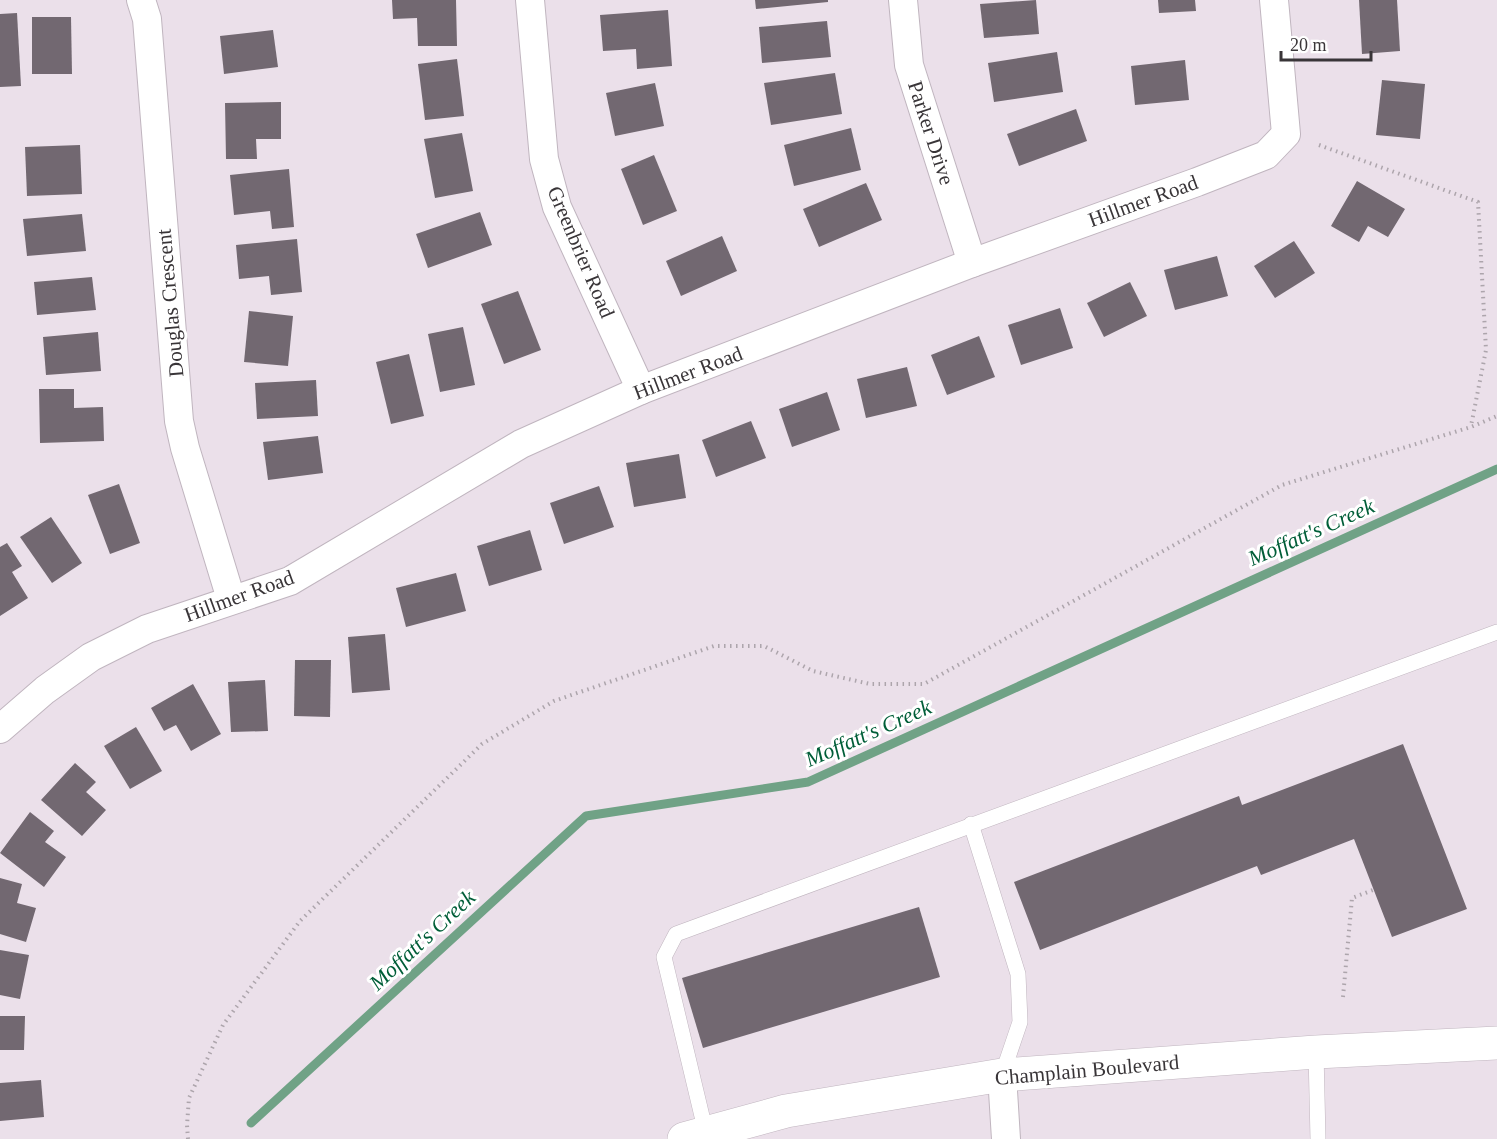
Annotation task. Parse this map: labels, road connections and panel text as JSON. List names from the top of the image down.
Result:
{
  "streets": {
    "street": [
      "Parker Drive",
      "Hillmer Road",
      "Greenbrier Road",
      "Douglas Crescent",
      "Champlain Boulevard"
    ]
  },
  "crossings": [
    ["Parker Drive", "Hillmer Road"],
    ["Hillmer Road", "Greenbrier Road"],
    ["Hillmer Road", "Douglas Crescent"]
  ],
  "water": ["Moffatt's Creek"],
  "scale_bar": "20 m"
}
